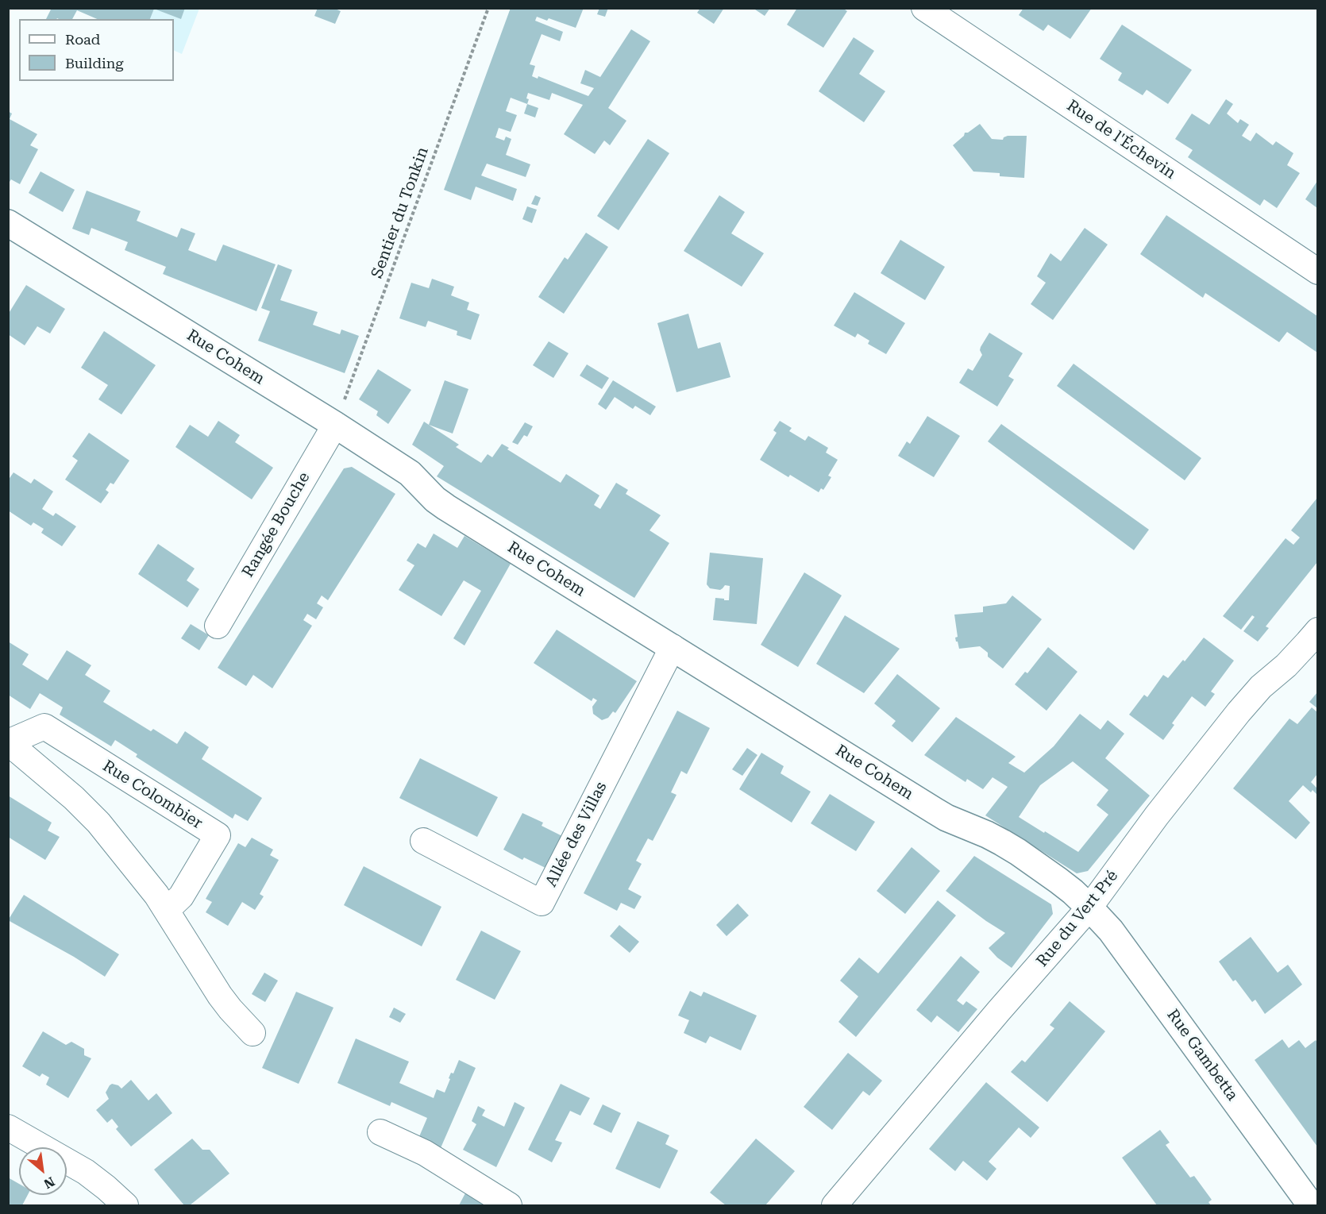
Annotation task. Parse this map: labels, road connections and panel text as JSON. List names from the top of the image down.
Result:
{
  "streets": {
    "street": [
      "Rue de l'Échevin",
      "Rue Cohem",
      "Rangée Bouche",
      "Rue Colombier",
      "Allée des Villas",
      "Rue du Vert Pré",
      "Rue Gambetta"
    ],
    "path": ["Sentier du Tonkin"]
  },
  "crossings": [
    ["Sentier du Tonkin", "Rue Cohem"],
    ["Sentier du Tonkin", "Rangée Bouche"],
    ["Rue Cohem", "Rangée Bouche"],
    ["Rue Cohem", "Allée des Villas"],
    ["Rue Cohem", "Rue du Vert Pré"],
    ["Rue Cohem", "Rue Gambetta"],
    ["Rue du Vert Pré", "Rue Gambetta"]
  ],
  "legend": ["Road", "Building"],
  "north": "bottom right"
}
